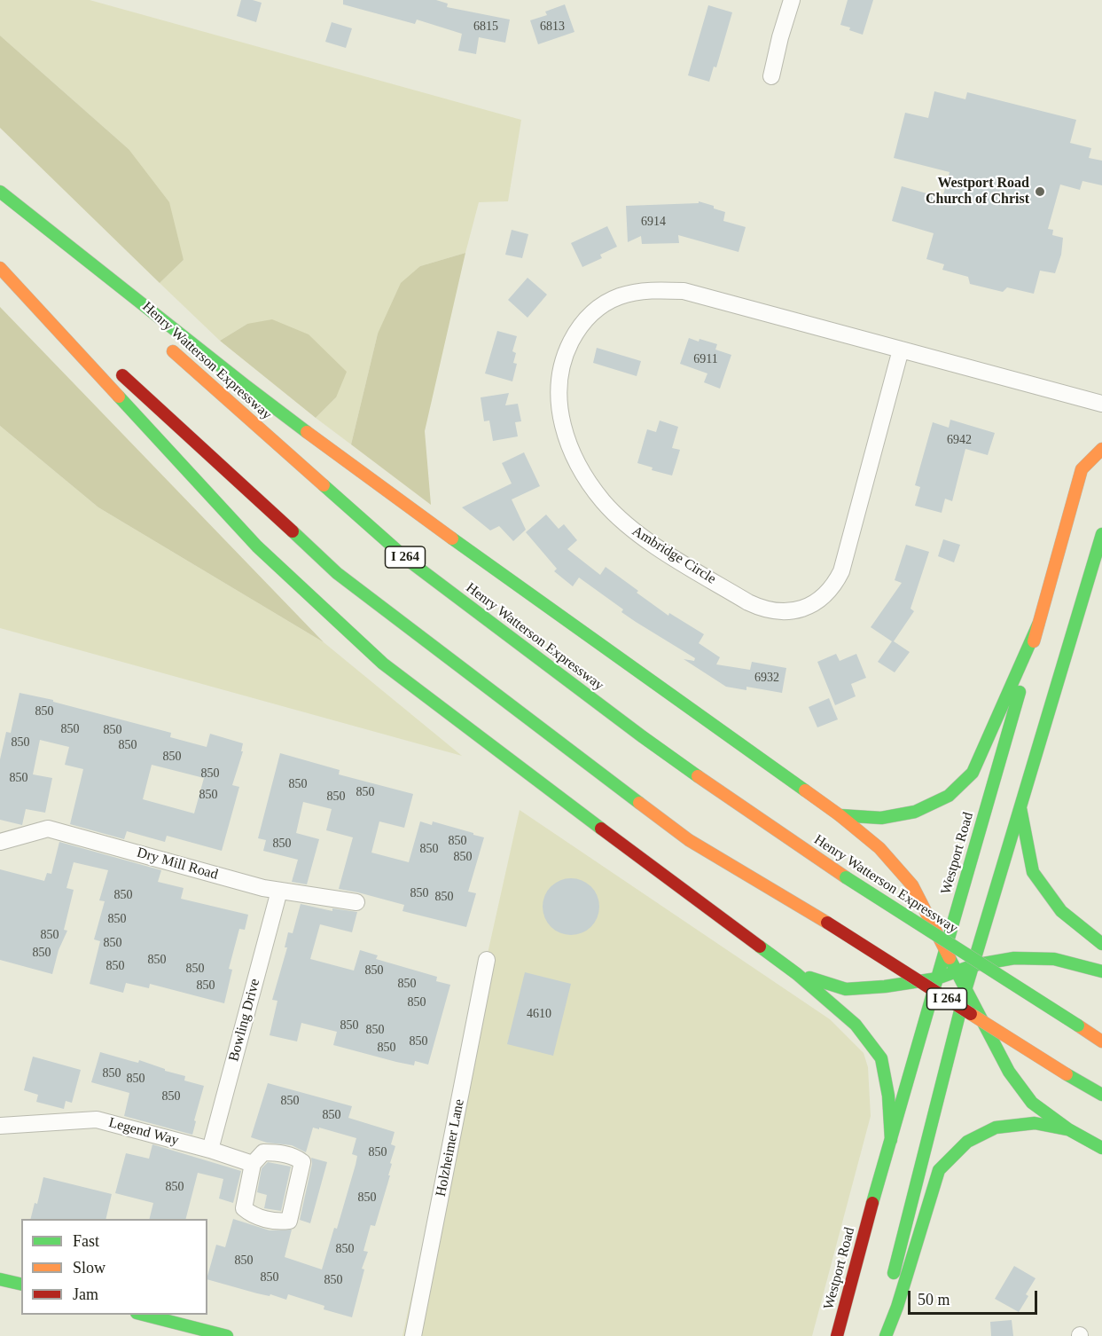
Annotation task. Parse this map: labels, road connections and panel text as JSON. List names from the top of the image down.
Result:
{
  "streets": {
    "main road": ["Henry Watterson Expressway", "I 264", "Westport Road"],
    "street": [
      "Ambridge Circle",
      "Dry Mill Road",
      "Bowling Drive",
      "Legend Way",
      "Holzheimer Lane"
    ]
  },
  "crossings": [
    ["Dry Mill Road", "Bowling Drive"],
    ["Bowling Drive", "Legend Way"]
  ],
  "places": ["Westport Road Church of Christ"],
  "house_numbers": [
    "6815",
    "6813",
    "6914",
    "6911",
    "6942",
    "6932",
    "850",
    "850",
    "850",
    "850",
    "850",
    "850",
    "850",
    "850",
    "850",
    "850",
    "850",
    "850",
    "850",
    "850",
    "850",
    "850",
    "850",
    "850",
    "850",
    "850",
    "850",
    "850",
    "850",
    "850",
    "850",
    "850",
    "850",
    "850",
    "850",
    "850",
    "4610",
    "850",
    "850",
    "850",
    "850",
    "850",
    "850",
    "850",
    "850",
    "850",
    "850",
    "850",
    "850",
    "850",
    "850",
    "850",
    "850"
  ],
  "legend": ["Fast", "Slow", "Jam"],
  "scale_bar": "50 m"
}
